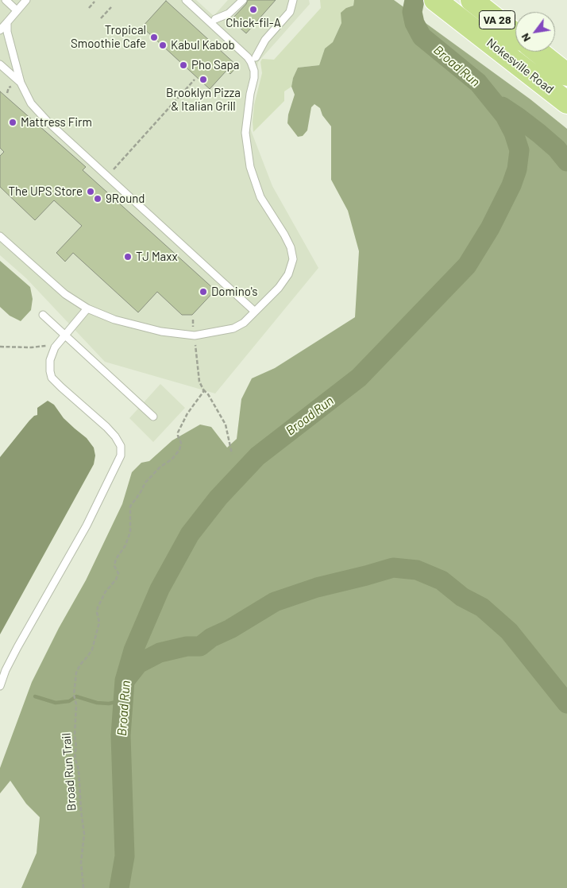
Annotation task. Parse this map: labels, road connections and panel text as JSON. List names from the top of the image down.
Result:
{
  "streets": {
    "highway": ["VA 28", "Nokesville Road"],
    "path": ["Broad Run Trail"]
  },
  "water": ["Broad Run"],
  "places": [
    "Chick-fil-A",
    "Tropical Smoothie Cafe",
    "Kabul Kabob",
    "Pho Sapa",
    "Brooklyn Pizza & Italian Grill",
    "Mattress Firm",
    "The UPS Store",
    "9Round",
    "TJ Maxx",
    "Domino's"
  ],
  "north": "bottom left"
}
